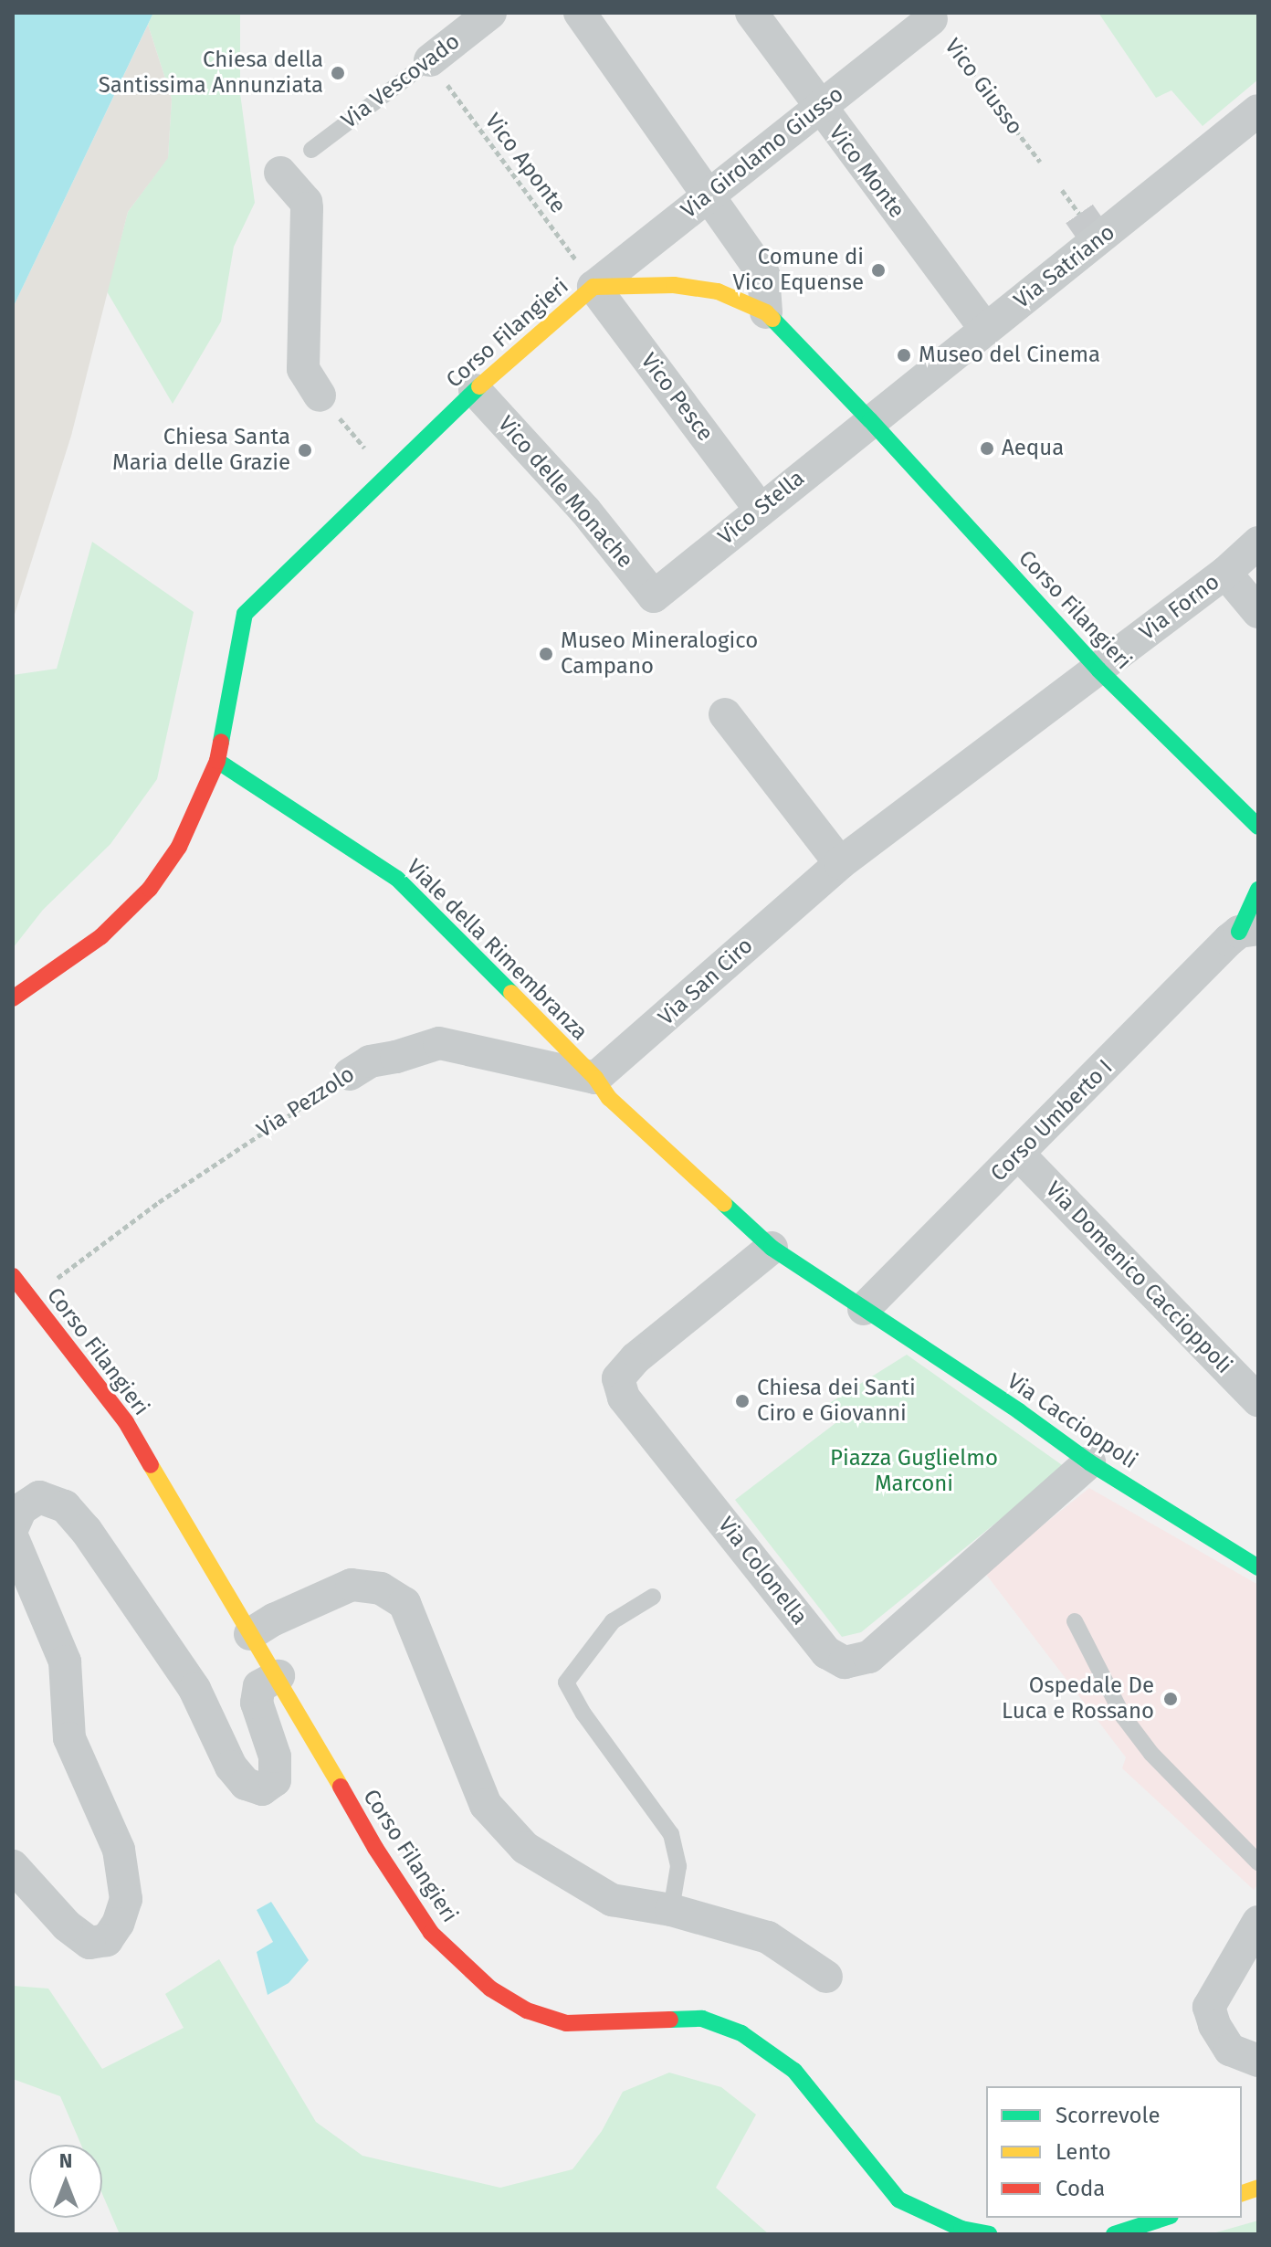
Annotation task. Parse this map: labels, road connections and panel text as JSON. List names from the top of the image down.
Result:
{
  "streets": {
    "street": [
      "Via Vescovado",
      "Via Girolamo Giusso",
      "Vico Monte",
      "Via Satriano",
      "Corso Filangieri",
      "Vico Pesce",
      "Vico delle Monache",
      "Vico Stella",
      "Via Forno",
      "Viale della Rimembranza",
      "Via San Ciro",
      "Via Pezzolo",
      "Corso Umberto I",
      "Via Domenico Caccioppoli",
      "Via Caccioppoli",
      "Via Colonella"
    ],
    "path": ["Vico Giusso", "Vico Aponte"]
  },
  "crossings": [
    ["Via Vescovado", "Vico Aponte"],
    ["Vico Giusso", "Via Girolamo Giusso"],
    ["Via Girolamo Giusso", "Vico Aponte"],
    ["Via Girolamo Giusso", "Vico Monte"],
    ["Via Girolamo Giusso", "Corso Filangieri"],
    ["Via Girolamo Giusso", "Vico Pesce"],
    ["Vico Aponte", "Corso Filangieri"],
    ["Vico Aponte", "Vico Pesce"],
    ["Vico Monte", "Via Satriano"],
    ["Via Satriano", "Corso Filangieri"],
    ["Via Satriano", "Vico Stella"],
    ["Corso Filangieri", "Vico Pesce"],
    ["Corso Filangieri", "Vico delle Monache"],
    ["Corso Filangieri", "Vico Stella"],
    ["Corso Filangieri", "Via Forno"],
    ["Corso Filangieri", "Viale della Rimembranza"],
    ["Corso Filangieri", "Via San Ciro"],
    ["Vico Pesce", "Vico Stella"],
    ["Vico delle Monache", "Vico Stella"],
    ["Via Forno", "Via San Ciro"],
    ["Viale della Rimembranza", "Via San Ciro"],
    ["Viale della Rimembranza", "Via Pezzolo"],
    ["Via San Ciro", "Via Pezzolo"],
    ["Corso Umberto I", "Via Domenico Caccioppoli"],
    ["Corso Umberto I", "Via Caccioppoli"],
    ["Via Caccioppoli", "Via Colonella"]
  ],
  "parks": ["Piazza Guglielmo Marconi"],
  "places": [
    "Chiesa della Santissima Annunziata",
    "Comune di Vico Equense",
    "Museo del Cinema",
    "Aequa",
    "Chiesa Santa Maria delle Grazie",
    "Museo Mineralogico Campano",
    "Chiesa dei Santi Ciro e Giovanni",
    "Ospedale De Luca e Rossano"
  ],
  "legend": ["Scorrevole", "Lento", "Coda"],
  "north": "top"
}
